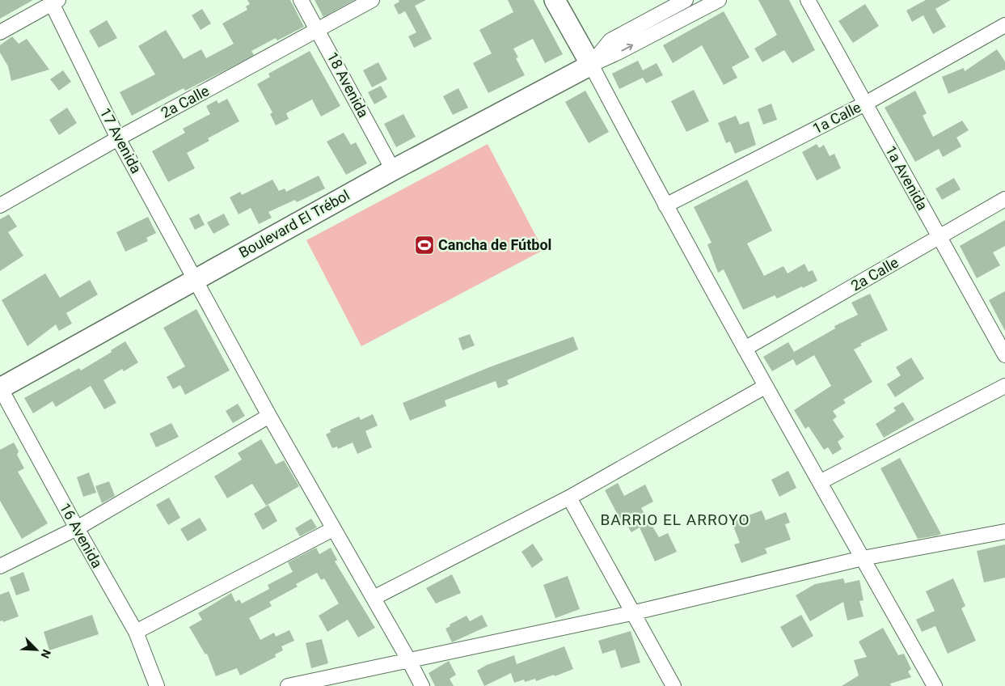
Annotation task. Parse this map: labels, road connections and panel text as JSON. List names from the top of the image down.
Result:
{
  "streets": {
    "main road": ["Boulevard El Trébol"],
    "street": [
      "18 Avenida",
      "2a Calle",
      "1a Calle",
      "17 Avenida",
      "1a Avenida",
      "16 Avenida"
    ]
  },
  "crossings": [
    ["18 Avenida", "2a Calle"],
    ["18 Avenida", "Boulevard El Trébol"],
    ["2a Calle", "17 Avenida"],
    ["2a Calle", "1a Avenida"],
    ["1a Calle", "1a Avenida"],
    ["17 Avenida", "Boulevard El Trébol"],
    ["Boulevard El Trébol", "16 Avenida"]
  ],
  "districts": ["BARRIO EL ARROYO"],
  "places": {
    "sports": ["Cancha de Fútbol"]
  },
  "north": "bottom right"
}
